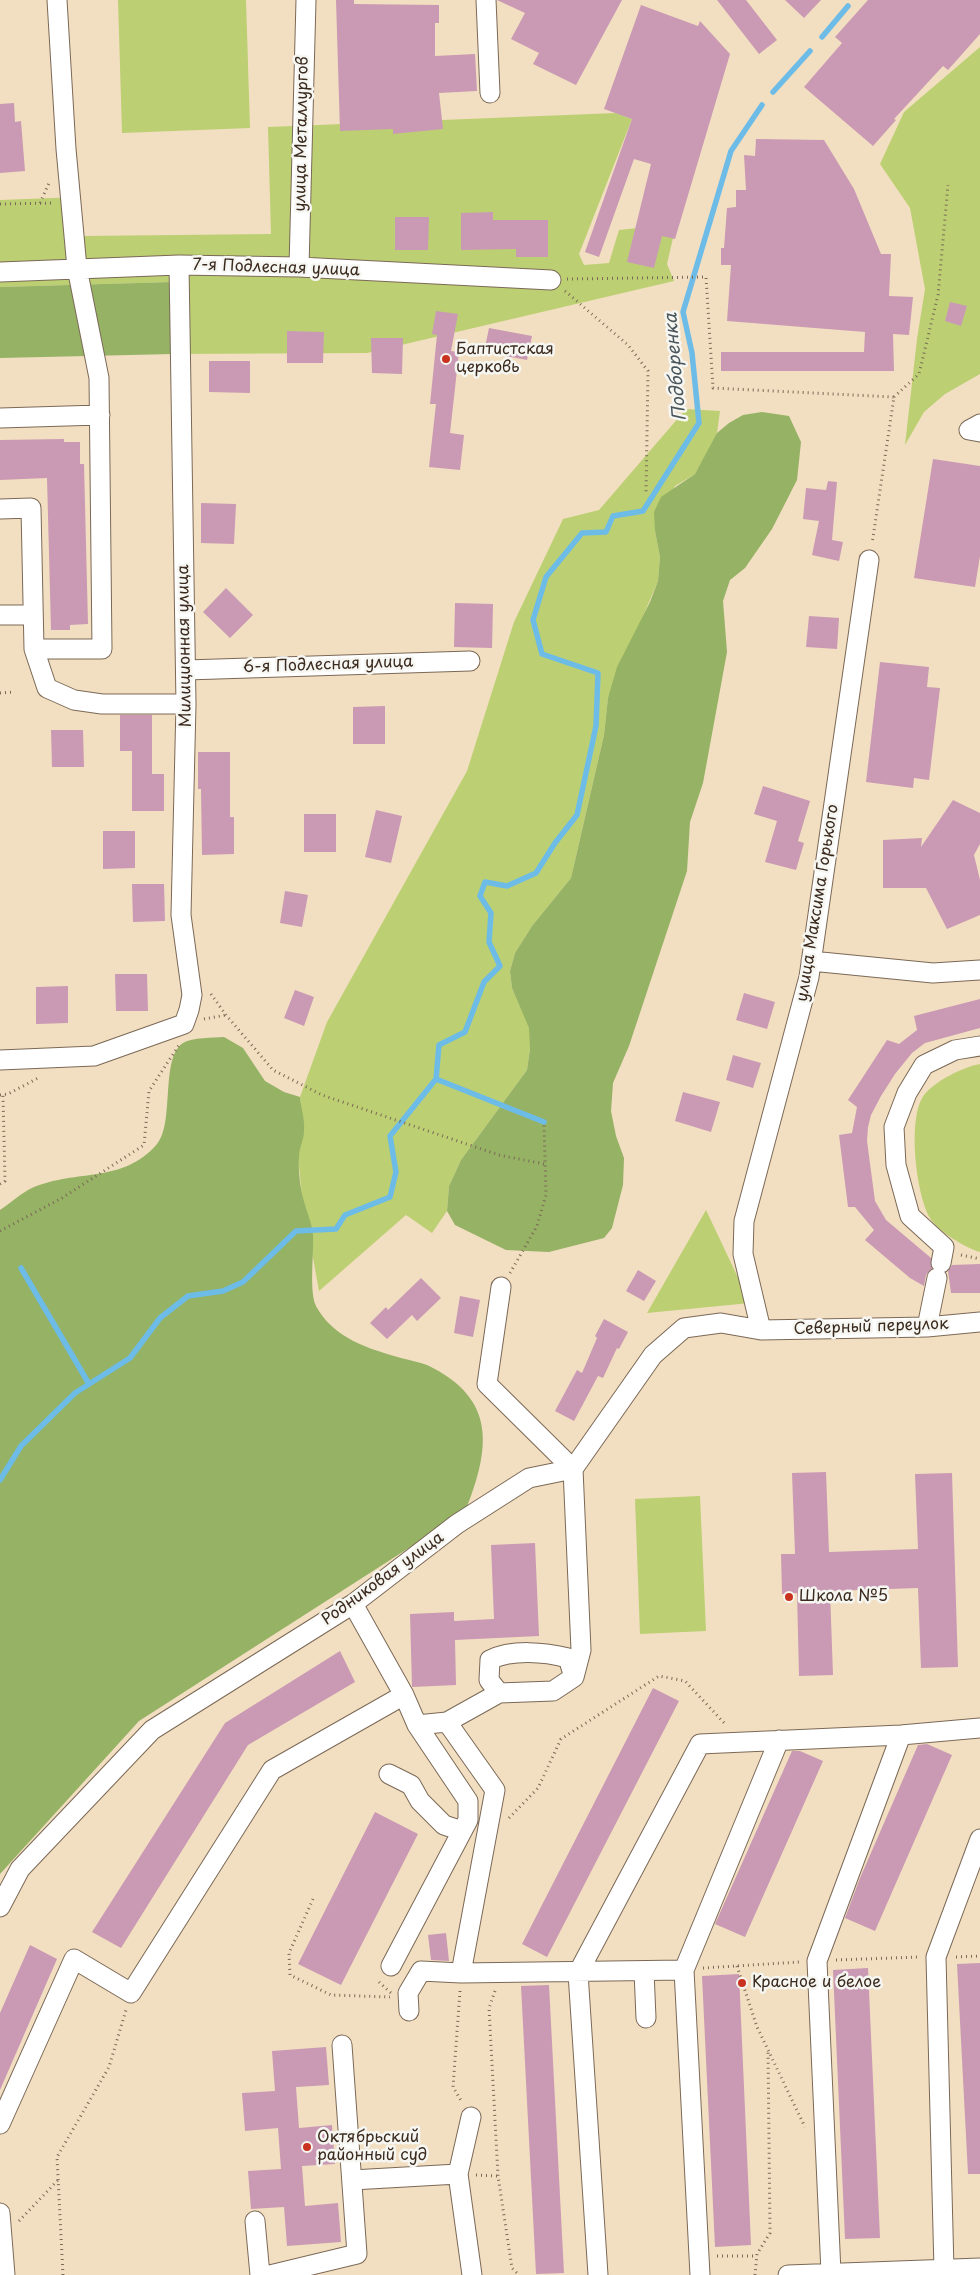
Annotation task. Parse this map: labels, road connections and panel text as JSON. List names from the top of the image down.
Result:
{
  "streets": {
    "street": [
      "улица Металлургов",
      "7-я Подлесная улица",
      "Милиционная улица",
      "6-я Подлесная улица",
      "улица Максима Горького",
      "Северный переулок",
      "Родниковая улица"
    ]
  },
  "crossings": [
    ["улица Металлургов", "7-я Подлесная улица"],
    ["7-я Подлесная улица", "Милиционная улица"],
    ["Милиционная улица", "6-я Подлесная улица"],
    ["улица Максима Горького", "Северный переулок"]
  ],
  "water": ["Подборенка"],
  "places": [
    "Баптистская церковь",
    "Школа №5",
    "Красное и белое",
    "Октябрьский районный суд"
  ]
}
